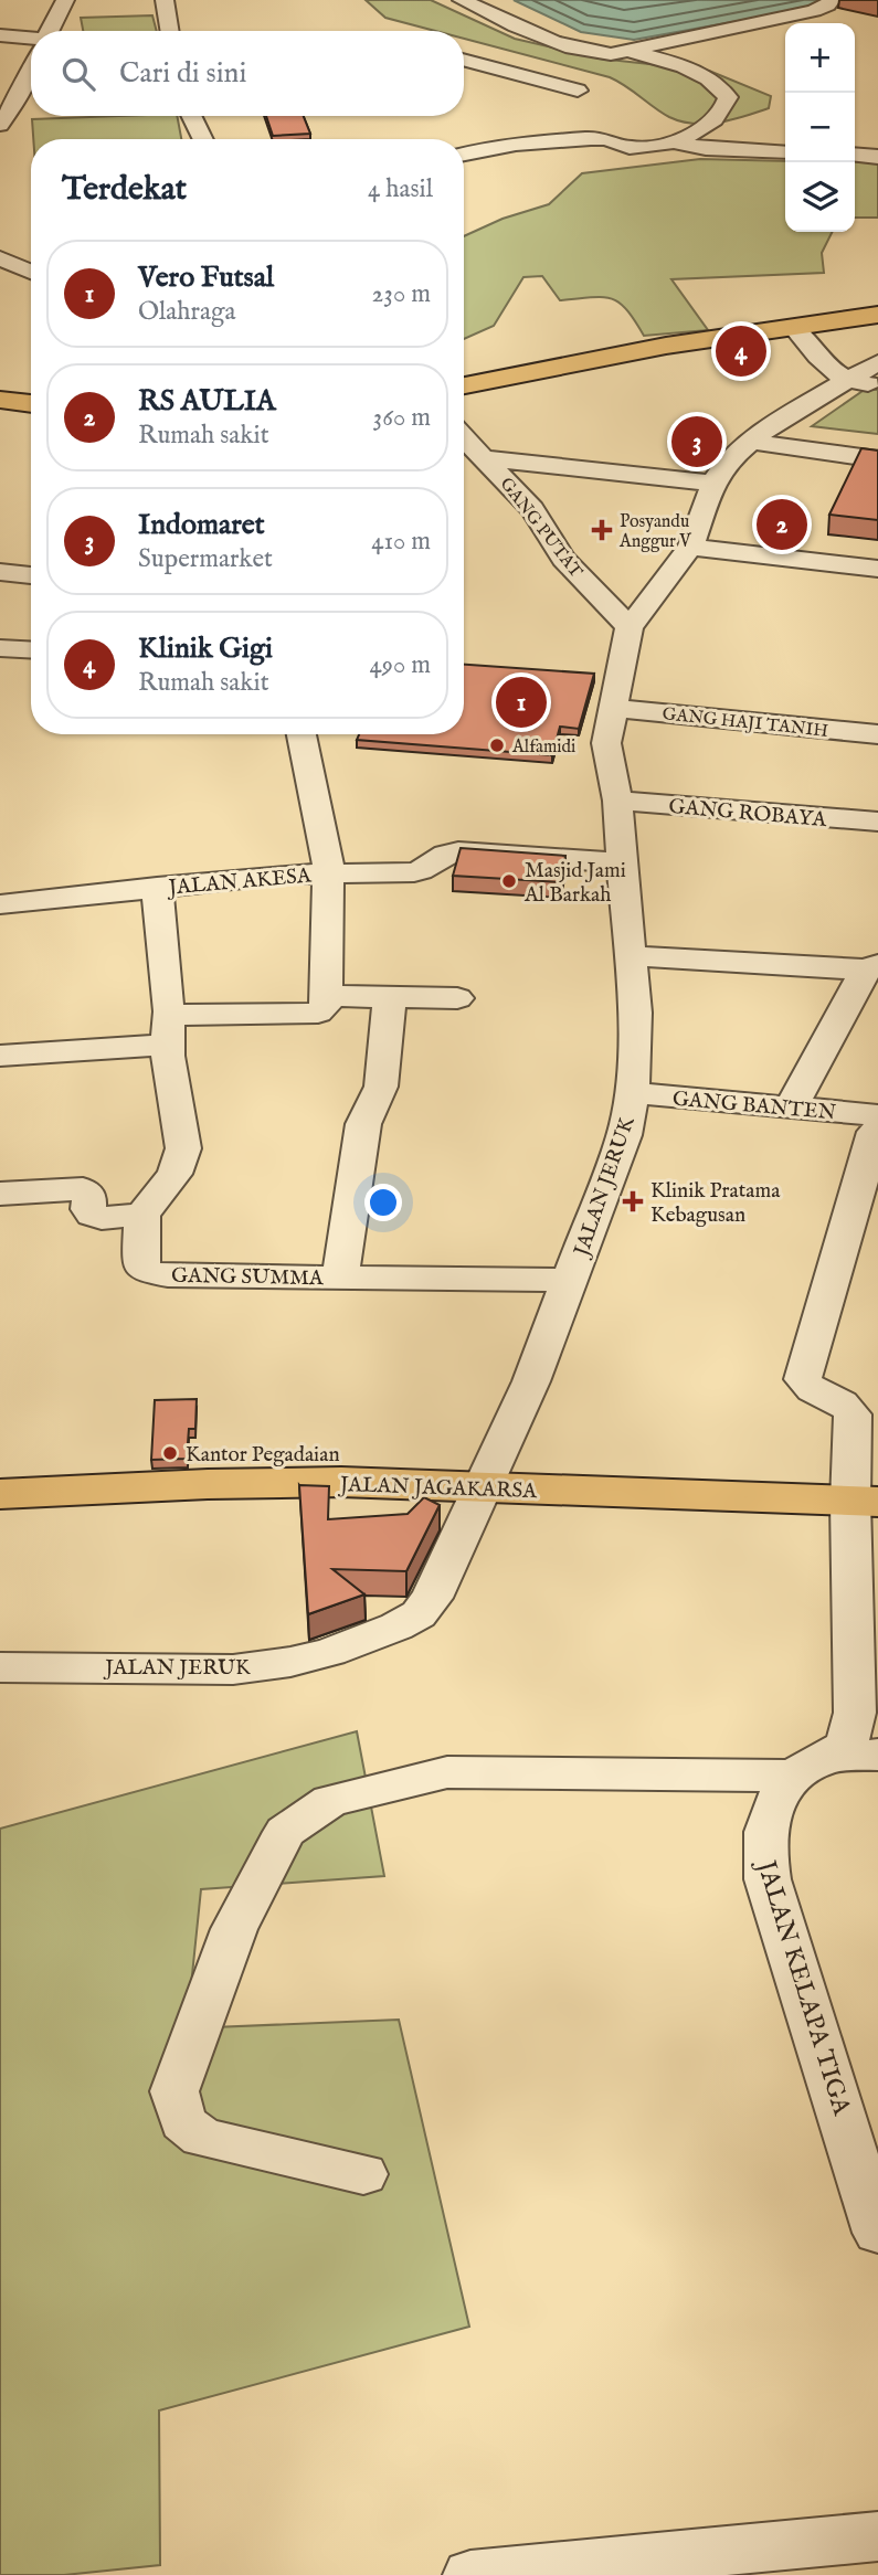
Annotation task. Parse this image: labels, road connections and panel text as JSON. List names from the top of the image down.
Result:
{
  "streets": {
    "main road": ["JALAN JAGAKARSA"],
    "street": [
      "GANG PUTAT",
      "GANG HAJI TANIH",
      "GANG ROBAYA",
      "JALAN AKESA",
      "GANG BANTEN",
      "JALAN JERUK",
      "GANG SUMMA",
      "JALAN KELAPA TIGA"
    ]
  },
  "crossings": [
    ["GANG PUTAT", "JALAN JERUK"],
    ["GANG HAJI TANIH", "JALAN JERUK"],
    ["GANG ROBAYA", "JALAN JERUK"],
    ["GANG BANTEN", "JALAN JERUK"],
    ["JALAN JERUK", "GANG SUMMA"],
    ["JALAN JERUK", "JALAN JAGAKARSA"]
  ],
  "places": {
    "health": ["Posyandu Anggur V", "Klinik Pratama Kebagusan"],
    "other": ["Alfamidi", "Masjid Jami Al Barkah", "Kantor Pegadaian"]
  },
  "page": {
    "map_buttons": ["+", "−"],
    "search": "Cari di sini",
    "heading": ["Terdekat", "4 hasil"],
    "list": [
      {
        "mark": "1",
        "name": "Vero Futsal",
        "note": "Olahraga",
        "value": "230 m"
      },
      {
        "mark": "2",
        "name": "RS AULIA",
        "note": "Rumah sakit",
        "value": "360 m"
      },
      {
        "mark": "3",
        "name": "Indomaret",
        "note": "Supermarket",
        "value": "410 m"
      },
      {
        "mark": "4",
        "name": "Klinik Gigi",
        "note": "Rumah sakit",
        "value": "490 m"
      }
    ],
    "pins": [
      "4",
      "3",
      "2",
      "1"
    ]
  }
}
